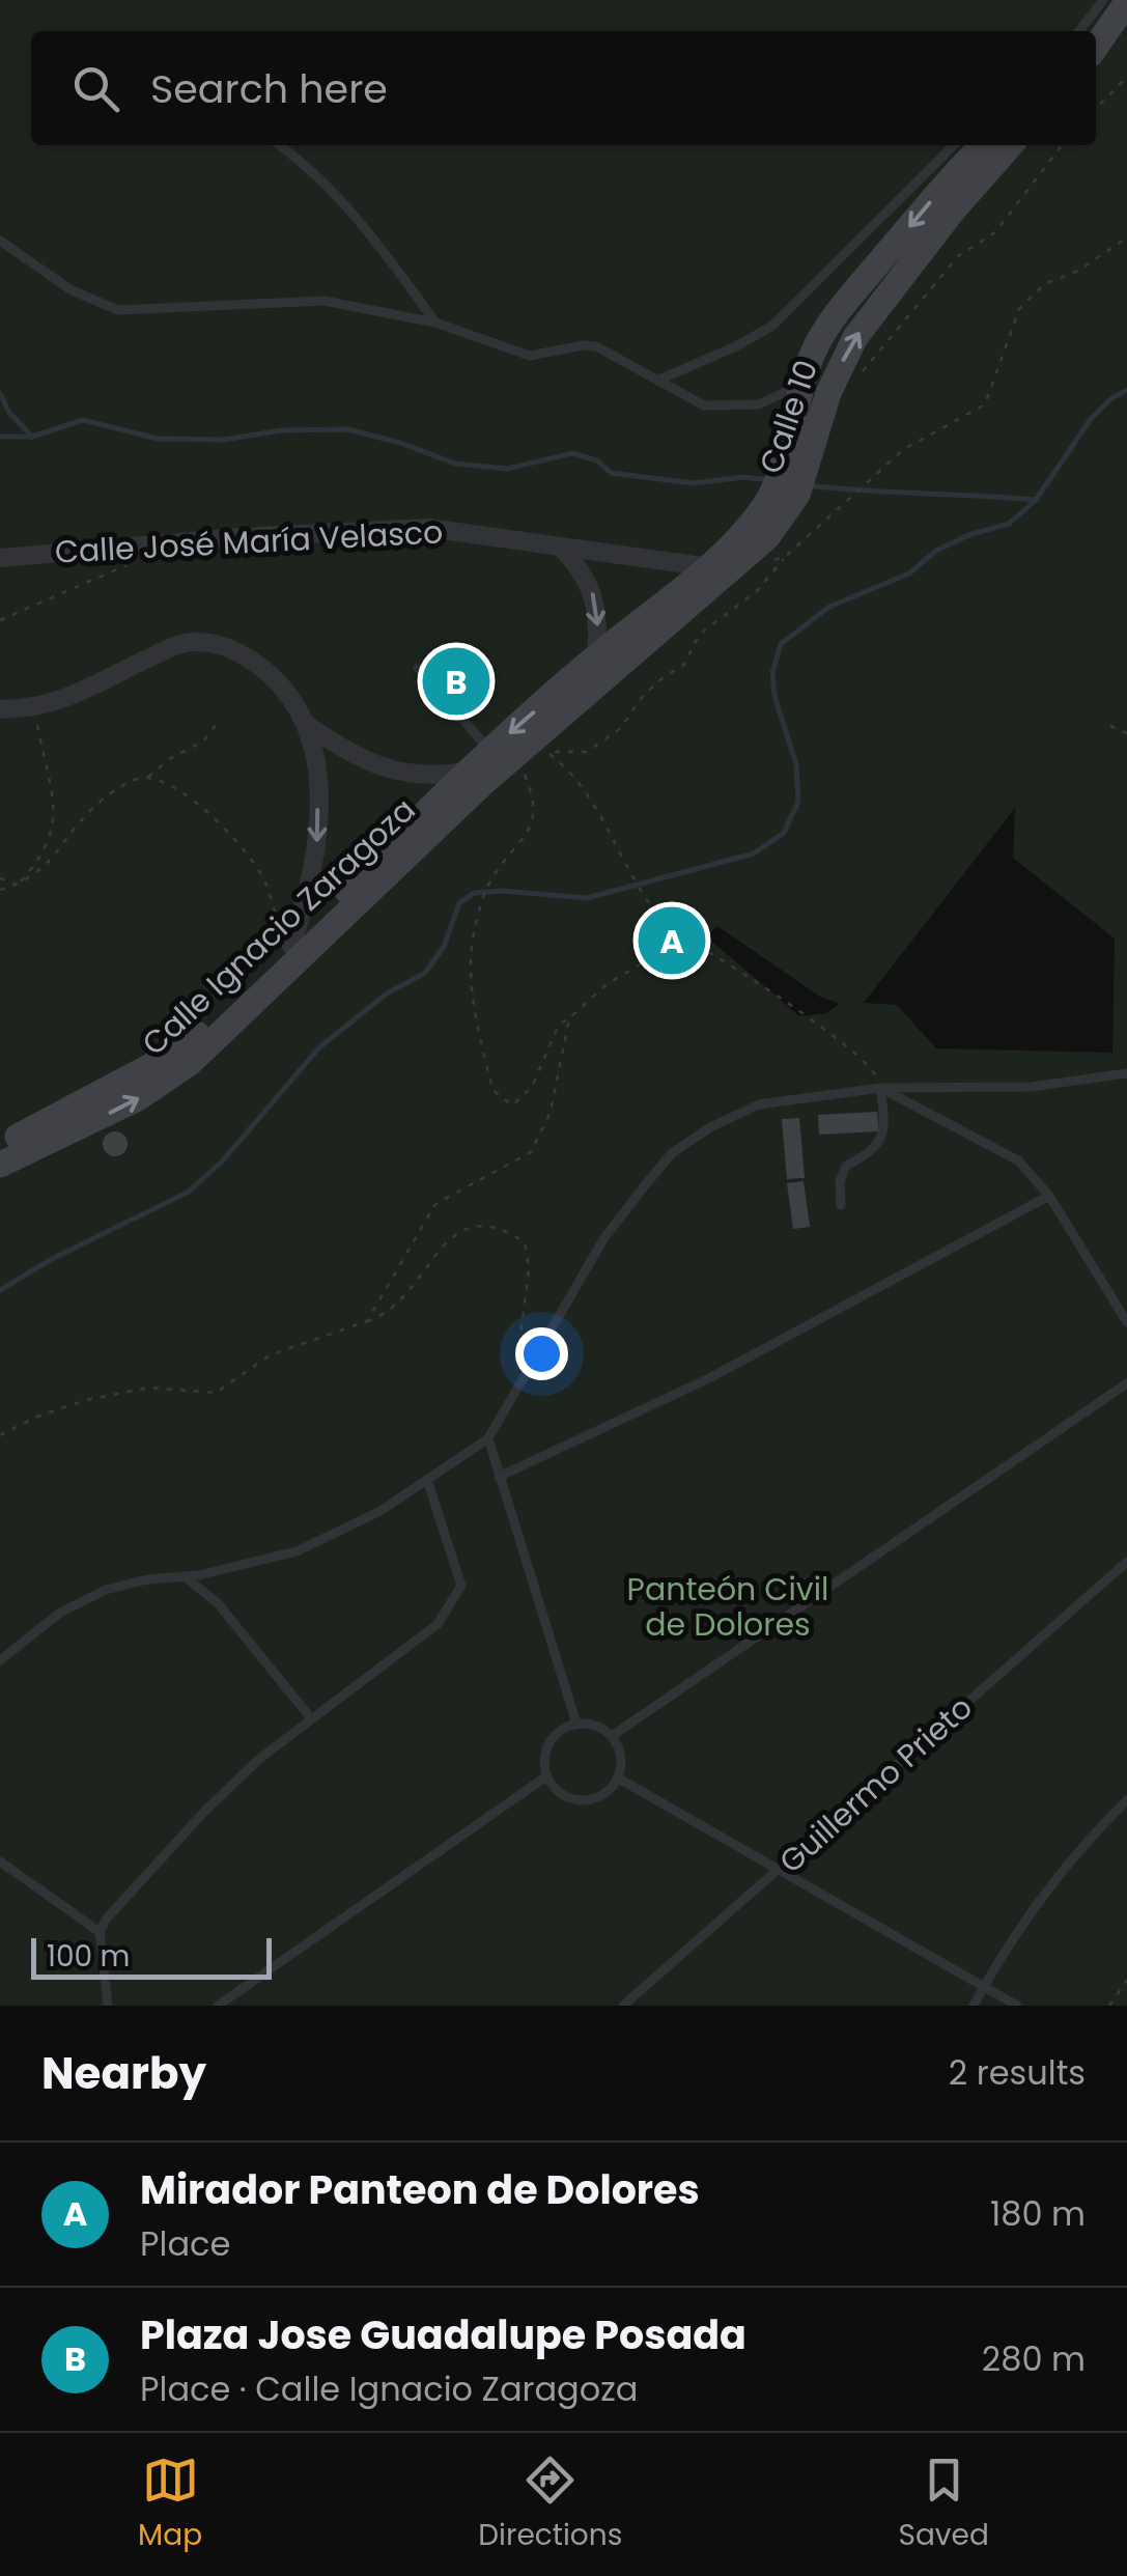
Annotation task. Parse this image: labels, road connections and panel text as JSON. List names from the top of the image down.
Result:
{
  "streets": {
    "street": ["Calle 10", "Calle José María Velasco", "Calle Ignacio Zaragoza"],
    "lane": ["Guillermo Prieto"]
  },
  "crossings": [
    ["Calle 10", "Calle José María Velasco"],
    ["Calle 10", "Calle Ignacio Zaragoza"]
  ],
  "parks": ["Panteón Civil de Dolores"],
  "scale_bar": "100 m",
  "page": {
    "search": "Search here",
    "pins": ["B", "A"],
    "scale": "100 m",
    "heading": ["Nearby", "2 results"],
    "list": [
      {
        "mark": "A",
        "name": "Mirador Panteon de Dolores",
        "note": "Place",
        "value": "180 m"
      },
      {
        "mark": "B",
        "name": "Plaza Jose Guadalupe Posada",
        "note": "Place · Calle Ignacio Zaragoza",
        "value": "280 m"
      }
    ],
    "nav": ["Map", "Directions", "Saved"]
  }
}
